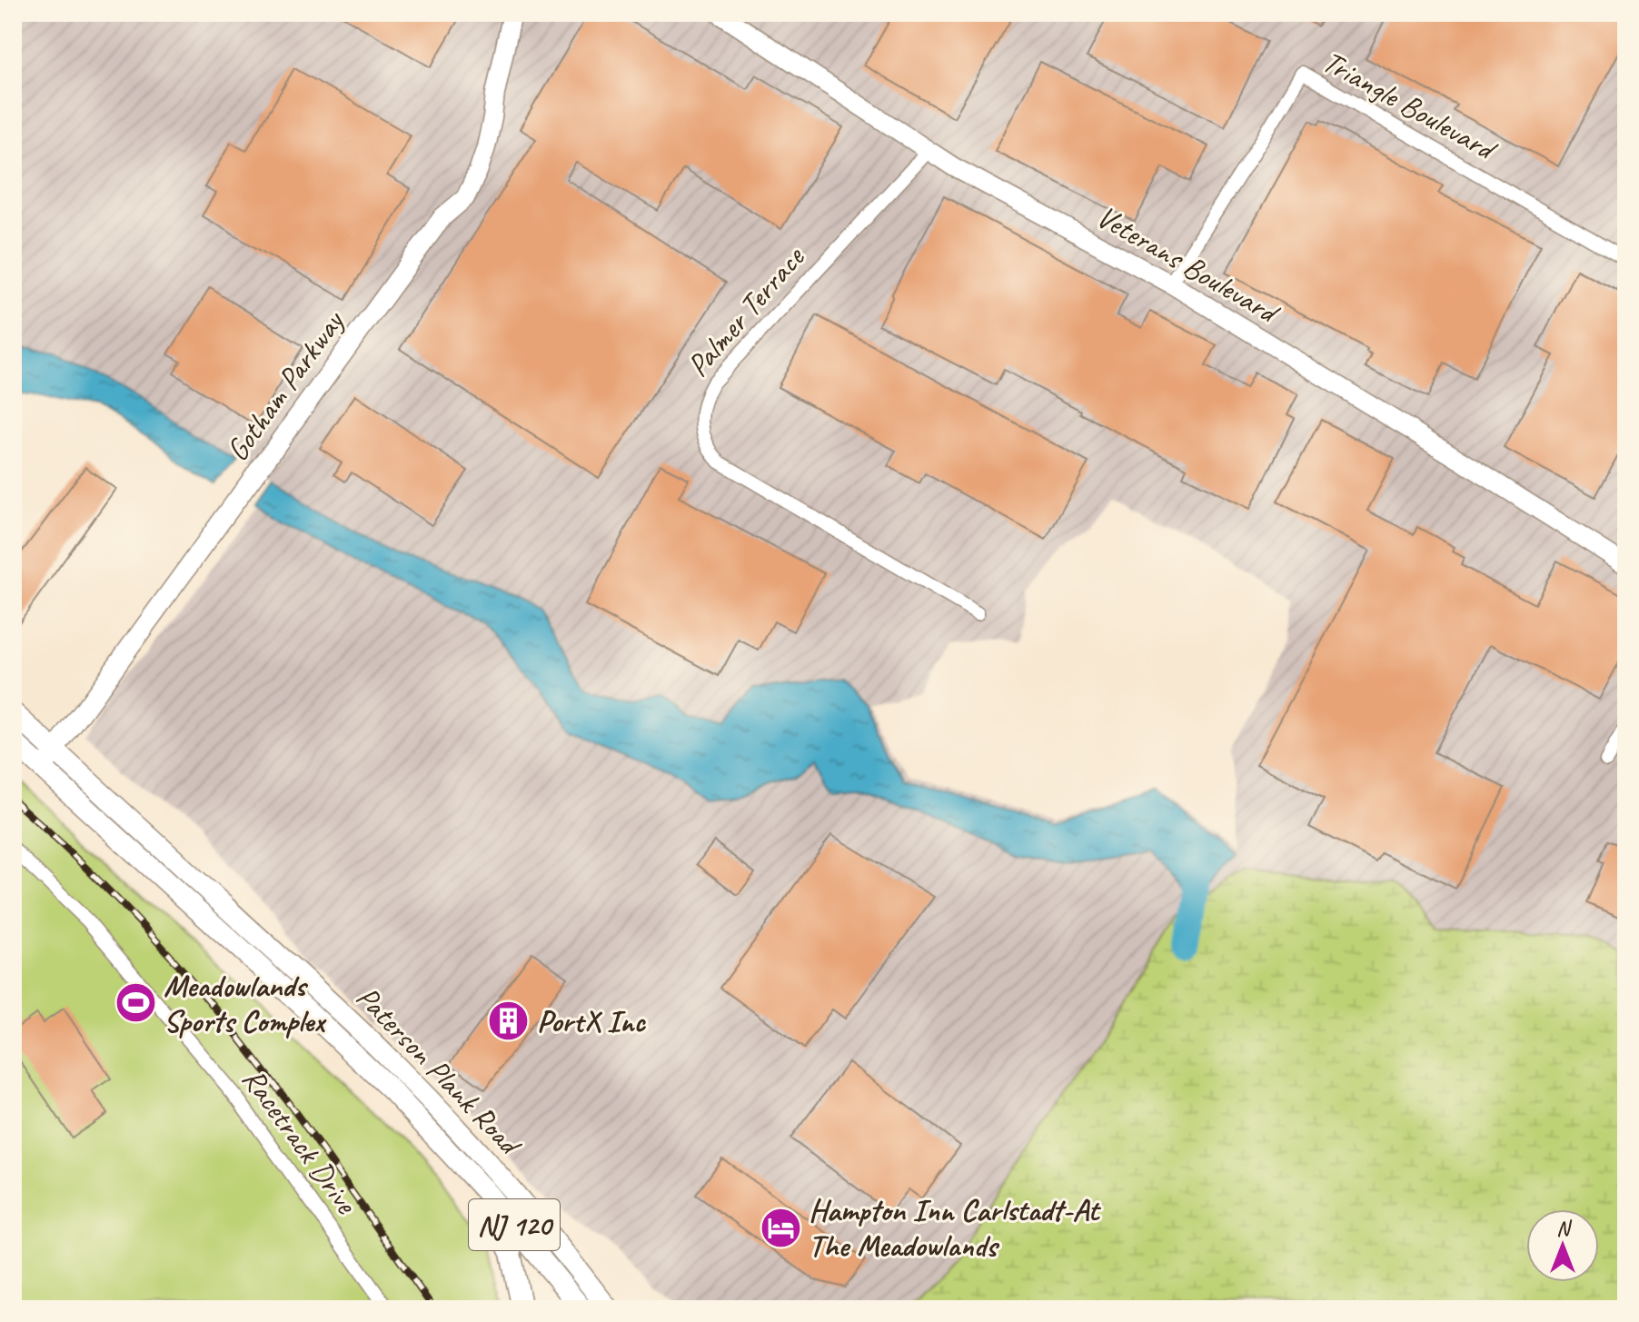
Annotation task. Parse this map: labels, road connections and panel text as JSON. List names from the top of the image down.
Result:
{
  "streets": {
    "main road": ["Paterson Plank Road", "NJ 120"],
    "street": [
      "Triangle Boulevard",
      "Veterans Boulevard",
      "Palmer Terrace",
      "Gotham Parkway",
      "Racetrack Drive"
    ]
  },
  "crossings": [
    ["Triangle Boulevard", "Veterans Boulevard"],
    ["Veterans Boulevard", "Palmer Terrace"],
    ["Gotham Parkway", "Paterson Plank Road"]
  ],
  "places": {
    "sports": ["Meadowlands Sports Complex"],
    "building": ["PortX Inc"],
    "hotel": ["Hampton Inn Carlstadt-At The Meadowlands"]
  },
  "north": "top"
}
